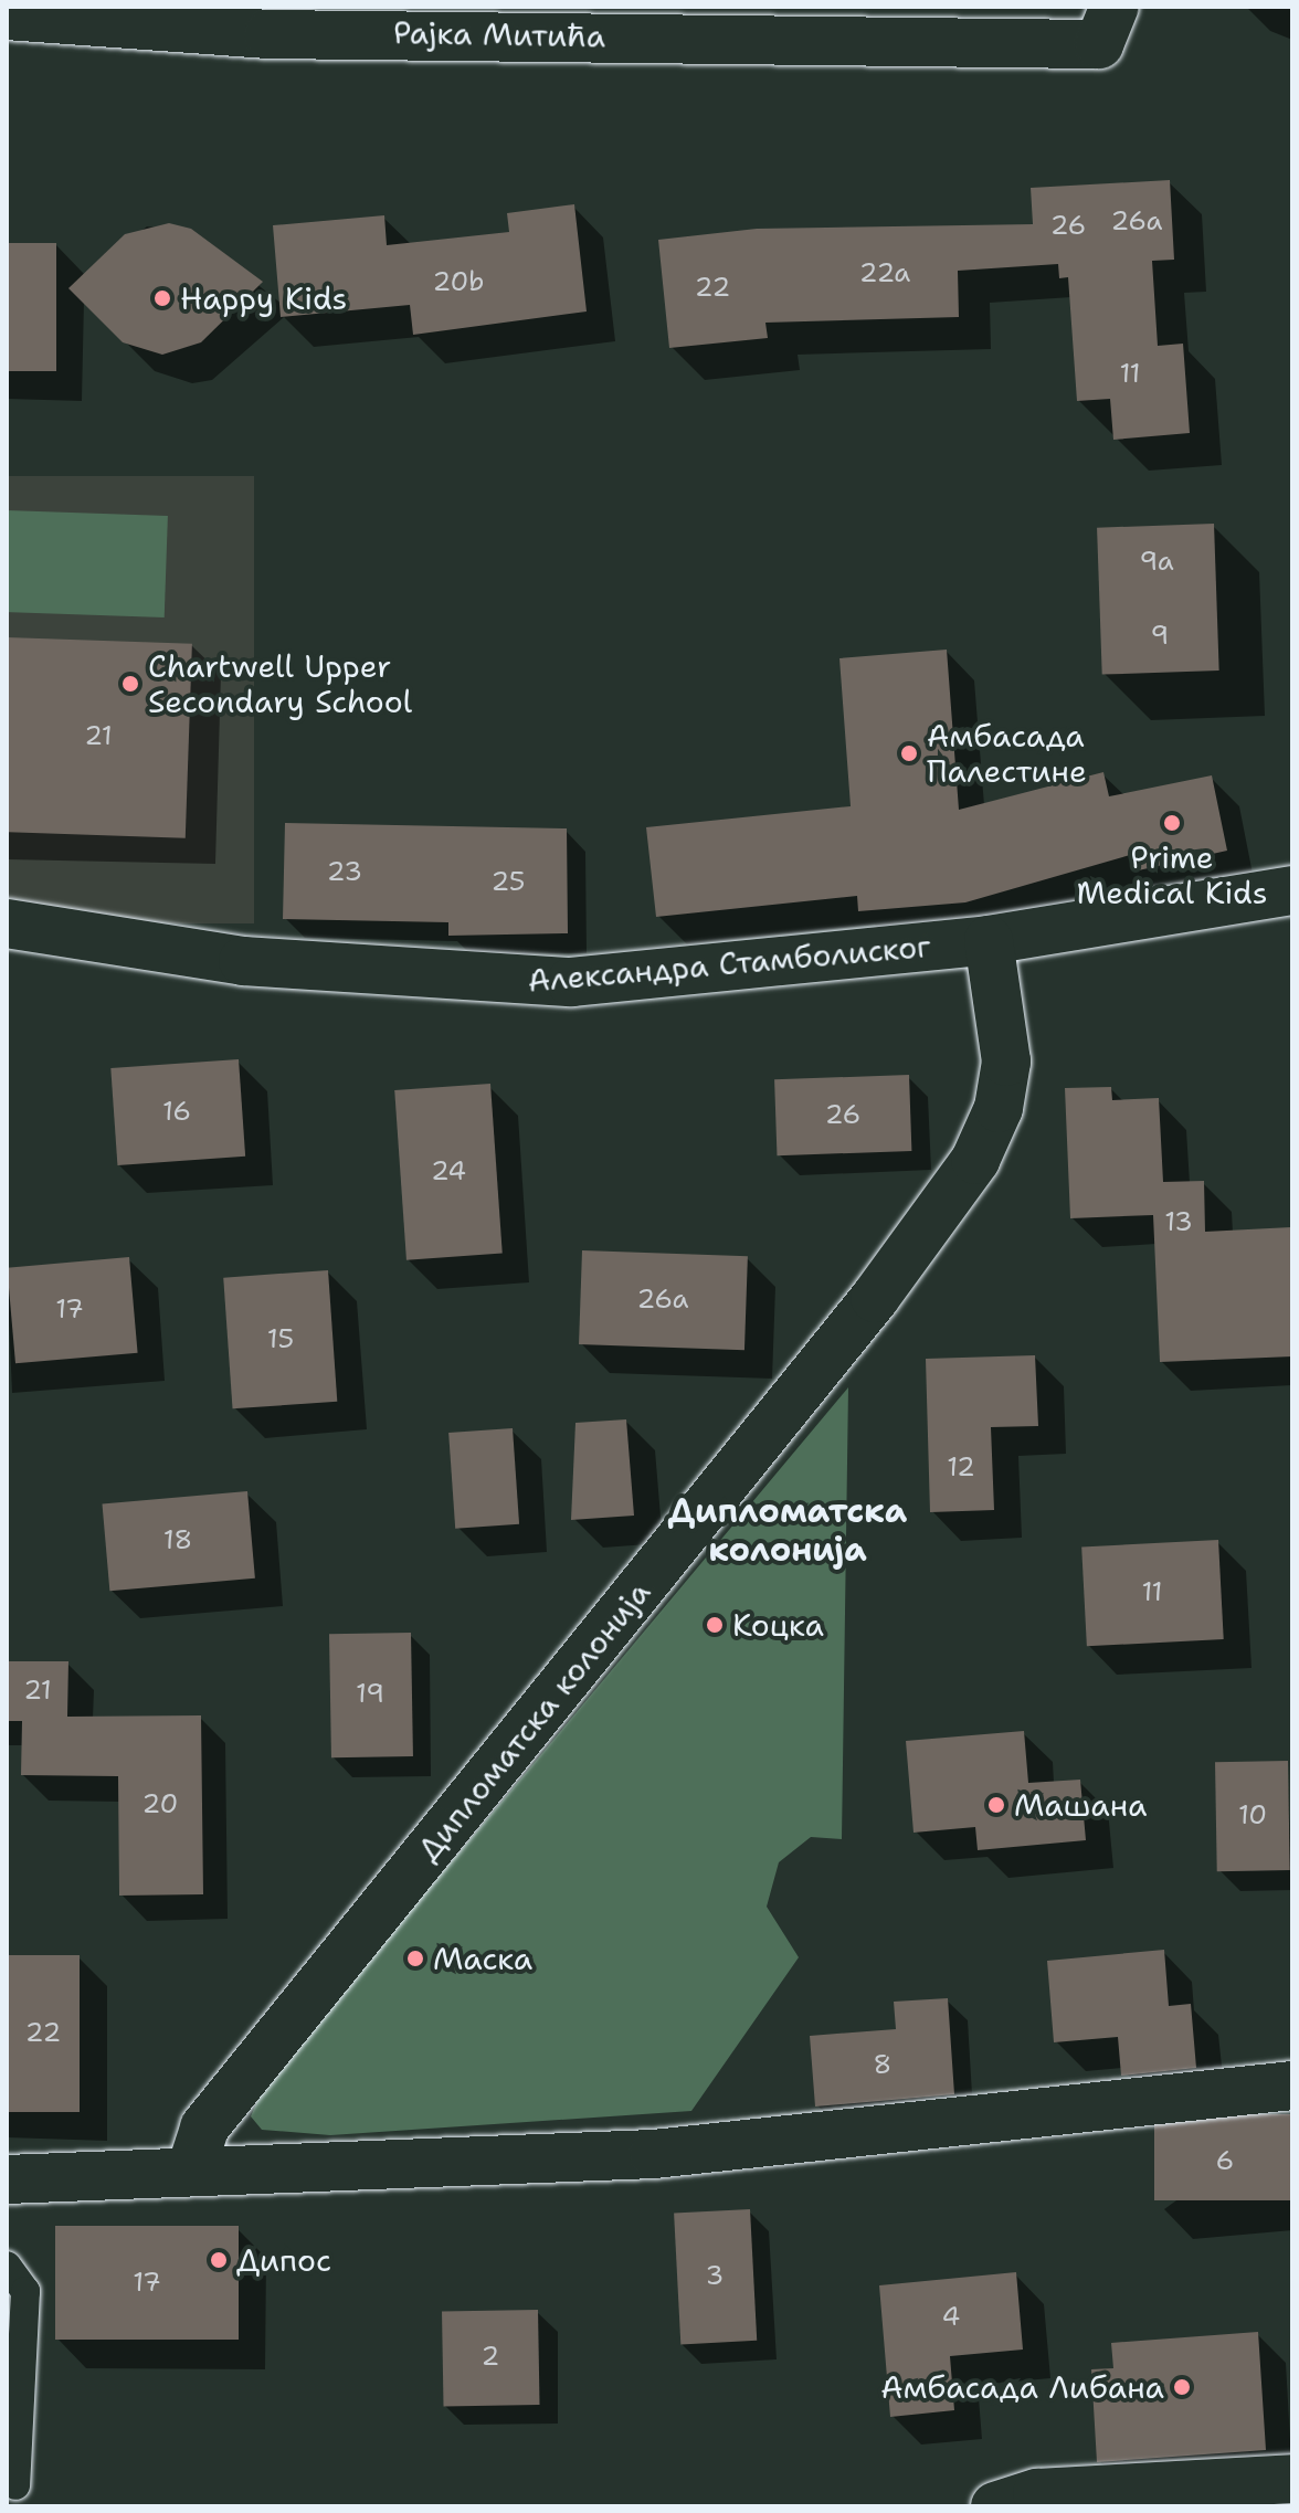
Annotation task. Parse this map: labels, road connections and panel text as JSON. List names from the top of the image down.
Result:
{
  "streets": {
    "street": ["Рајка Митића", "Александра Стамболиског", "Дипломатска колонија"]
  },
  "crossings": [
    ["Александра Стамболиског", "Дипломатска колонија"]
  ],
  "districts": ["Дипломатска колонија"],
  "places": [
    "Happy Kids",
    "Chartwell Upper Secondary School",
    "Амбасада Палестине",
    "Prime Medical Kids",
    "Коцка",
    "Машана",
    "Маска",
    "Дипос",
    "Амбасада Либана"
  ],
  "house_numbers": [
    "26a",
    "26",
    "22a",
    "20b",
    "22",
    "11",
    "9a",
    "9",
    "21",
    "23",
    "25",
    "16",
    "26",
    "24",
    "13",
    "26a",
    "17",
    "15",
    "12",
    "18",
    "11",
    "21",
    "19",
    "20",
    "10",
    "22",
    "8",
    "6",
    "3",
    "17",
    "4",
    "2"
  ]
}
